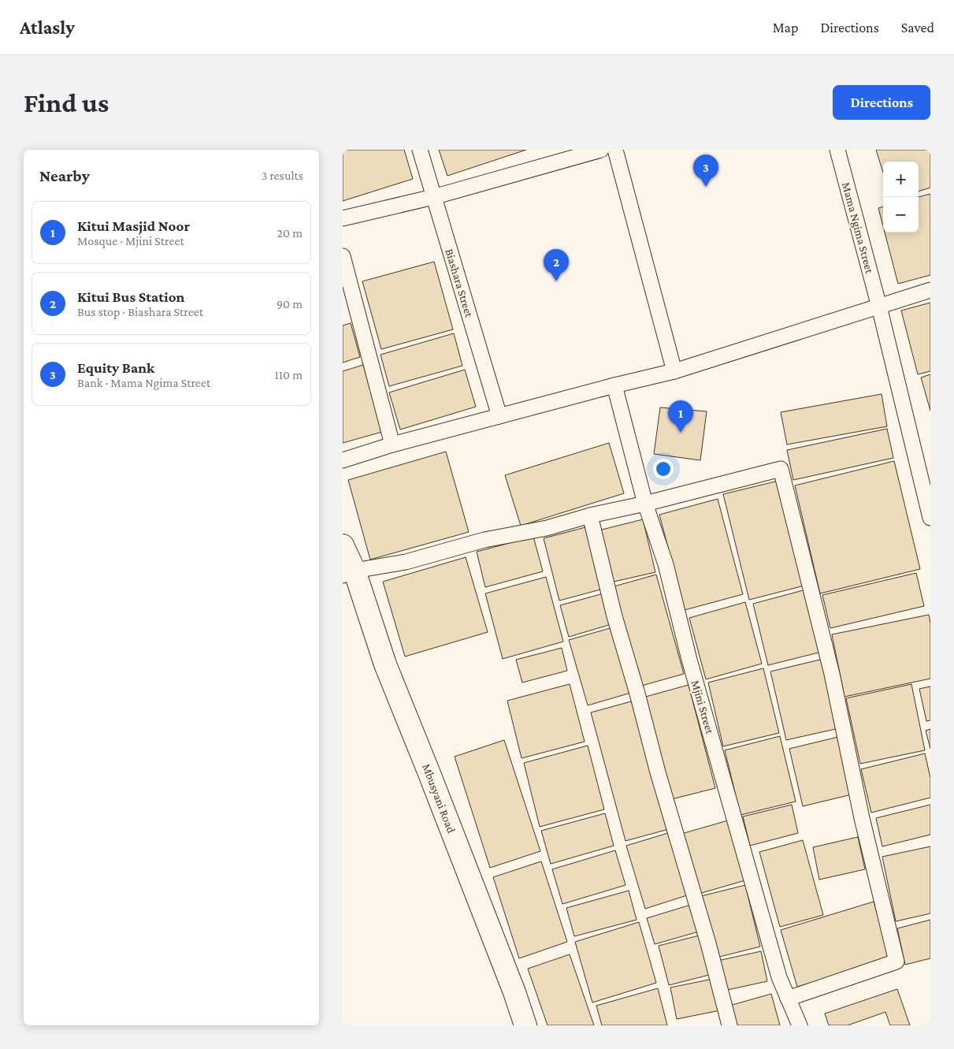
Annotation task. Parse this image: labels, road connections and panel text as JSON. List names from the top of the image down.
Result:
{
  "streets": {
    "street": [
      "Mama Ngima Street",
      "Biashara Street",
      "Mjini Street",
      "Mbusyani Road"
    ]
  },
  "page": {
    "header": "Atlasly",
    "nav": ["Map", "Directions", "Saved"],
    "buttons": "Directions",
    "title": "Find us",
    "heading": ["Nearby", "3 results"],
    "pins": ["3", "2", "1"],
    "map_buttons": ["+", "−"],
    "list": [
      {
        "mark": "1",
        "name": "Kitui Masjid Noor",
        "note": "Mosque · Mjini Street",
        "value": "20 m"
      },
      {
        "mark": "2",
        "name": "Kitui Bus Station",
        "note": "Bus stop · Biashara Street",
        "value": "90 m"
      },
      {
        "mark": "3",
        "name": "Equity Bank",
        "note": "Bank · Mama Ngima Street",
        "value": "110 m"
      }
    ]
  }
}
